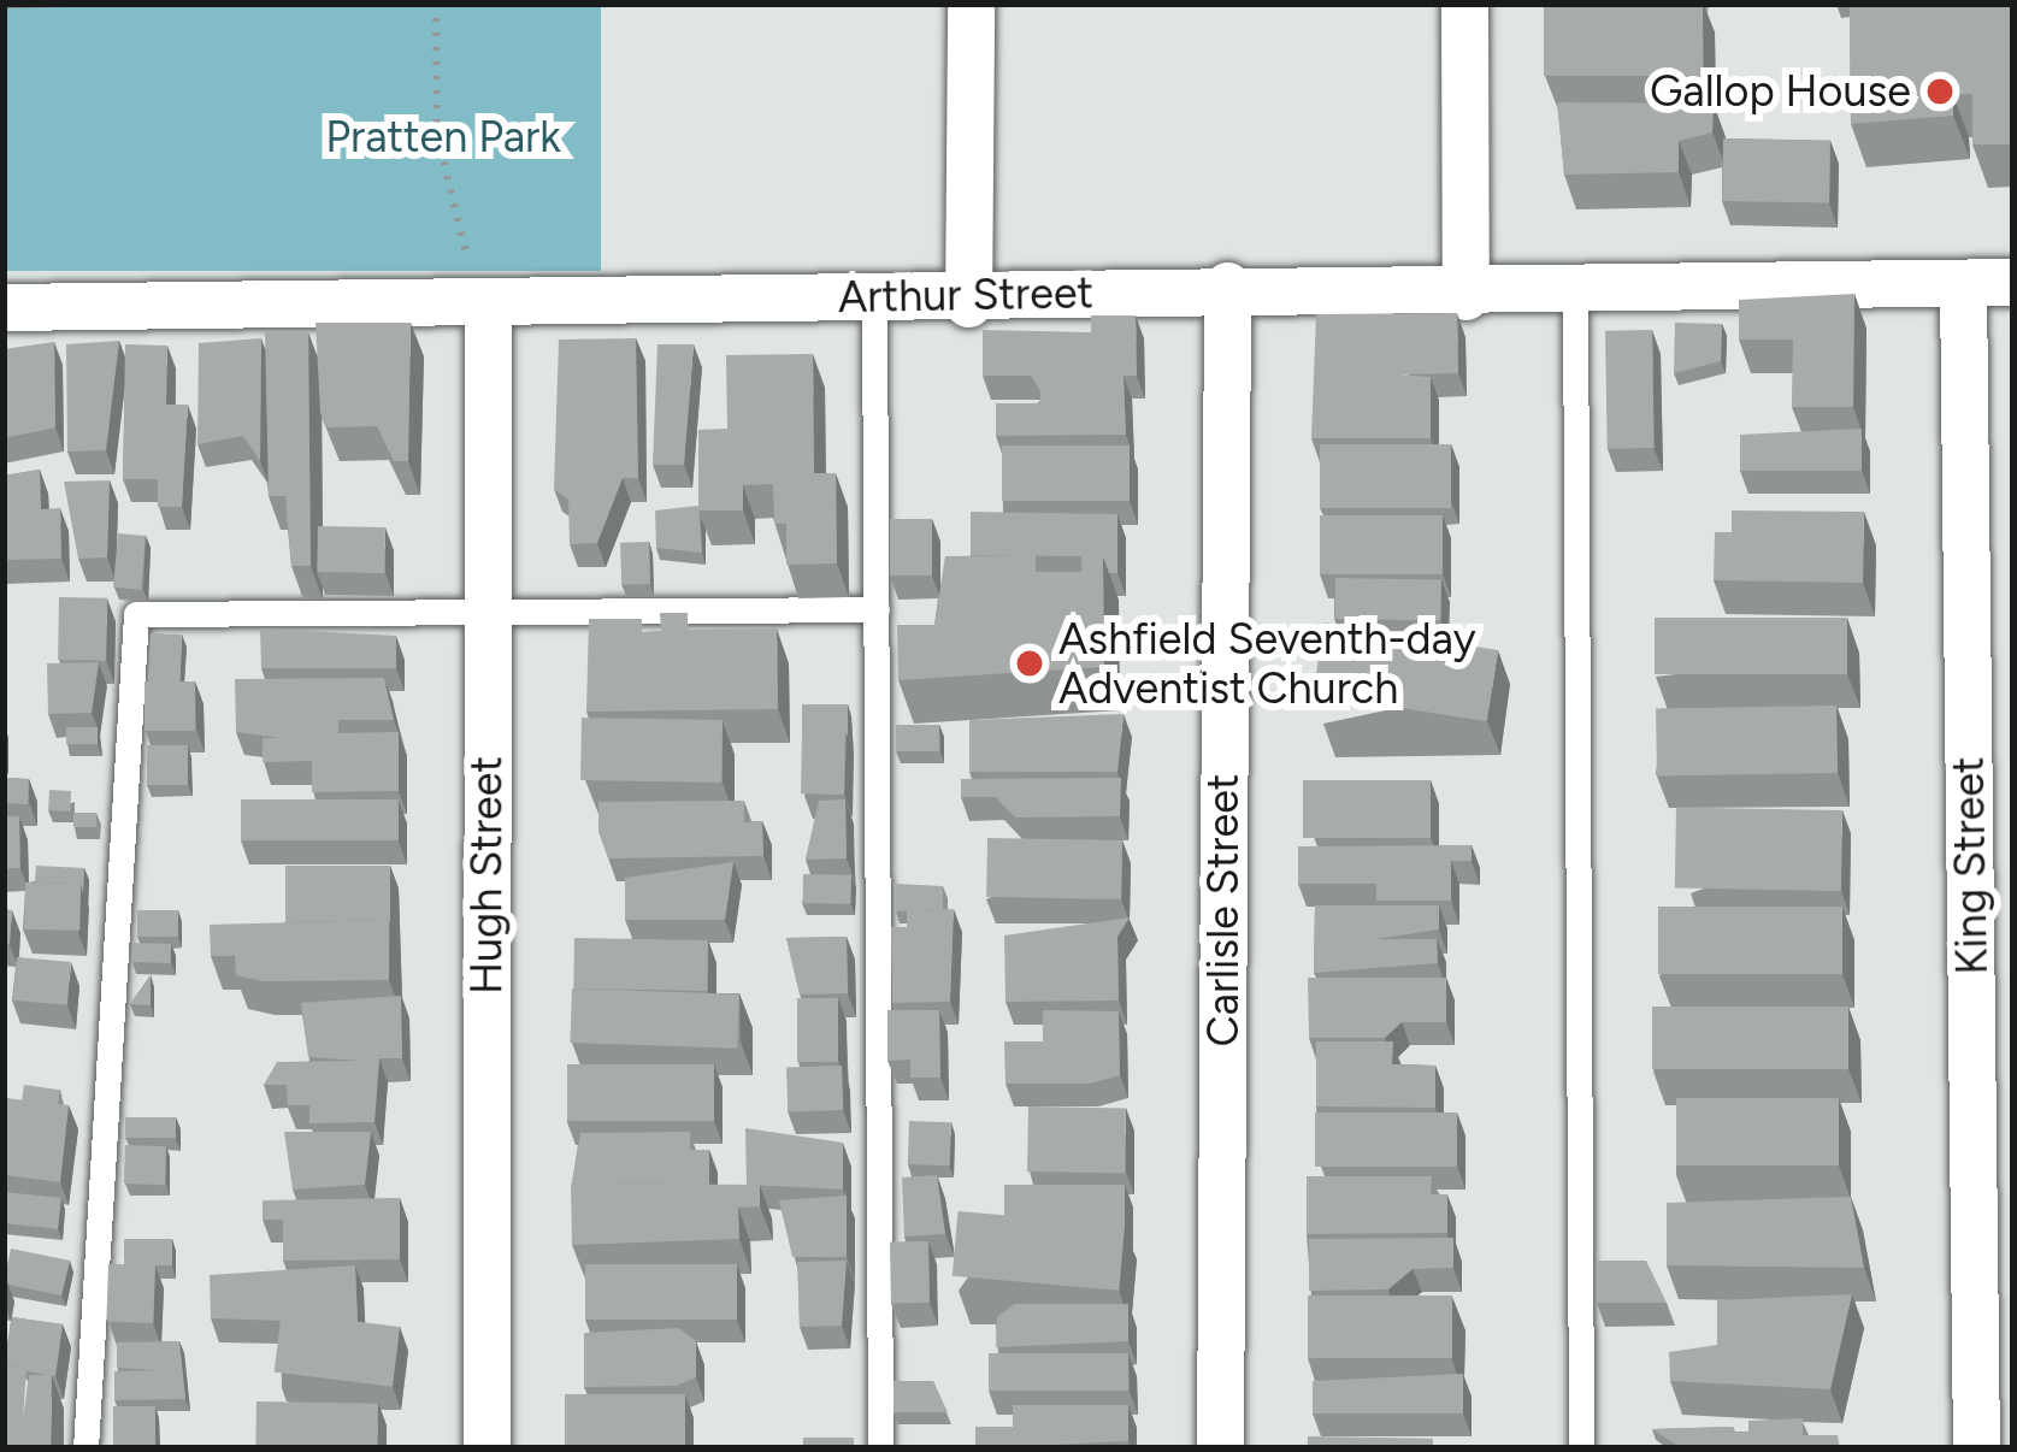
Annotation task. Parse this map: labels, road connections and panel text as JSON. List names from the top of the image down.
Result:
{
  "streets": {
    "street": [
      "Arthur Street",
      "King Street",
      "Hugh Street",
      "Carlisle Street"
    ]
  },
  "crossings": [
    ["Arthur Street", "King Street"],
    ["Arthur Street", "Hugh Street"],
    ["Arthur Street", "Carlisle Street"]
  ],
  "parks": ["Pratten Park"],
  "places": ["Gallop House", "Ashfield Seventh-day Adventist Church"]
}
